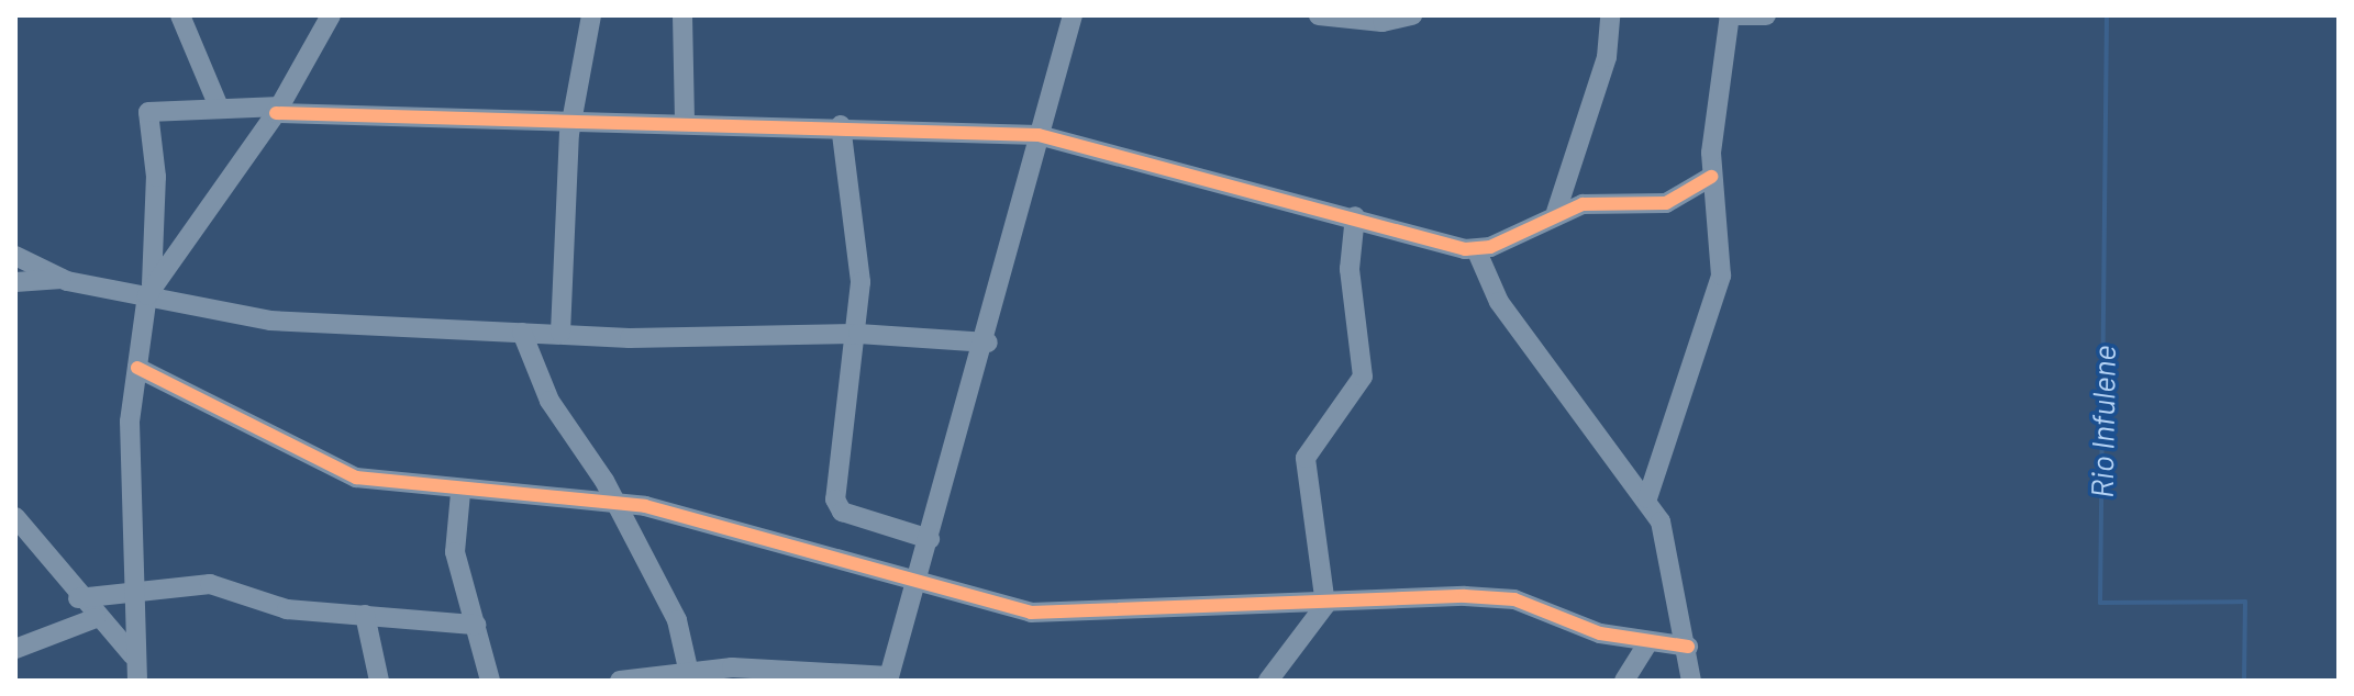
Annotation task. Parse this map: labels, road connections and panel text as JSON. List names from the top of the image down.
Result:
{
  "water": ["Rio Infulene"]
}
